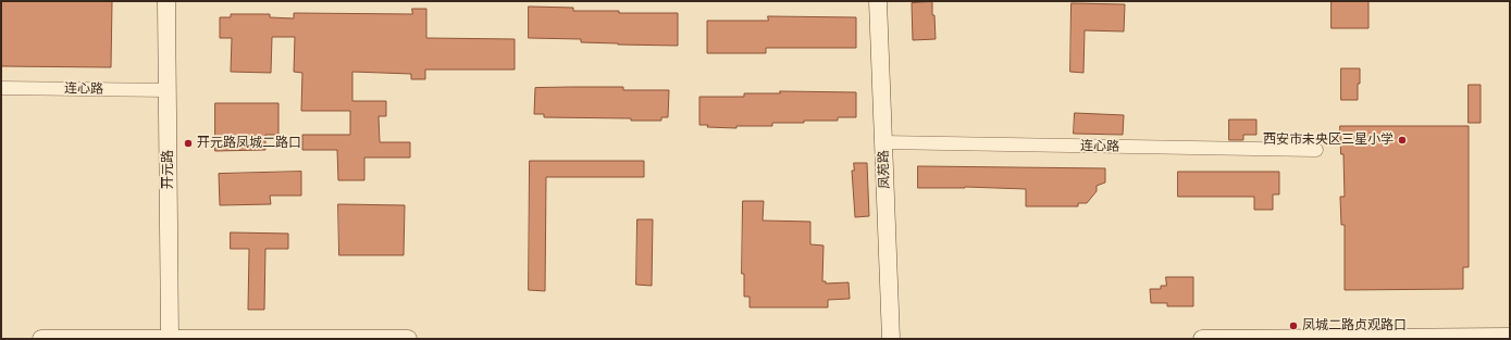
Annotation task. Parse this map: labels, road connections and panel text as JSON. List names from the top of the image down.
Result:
{
  "streets": {
    "street": ["连心路", "开元路", "凤苑路"]
  },
  "crossings": [
    ["连心路", "开元路"],
    ["连心路", "凤苑路"]
  ],
  "places": ["西安市未央区三星小学", "开元路凤城二路口", "凤城二路贞观路口"]
}
